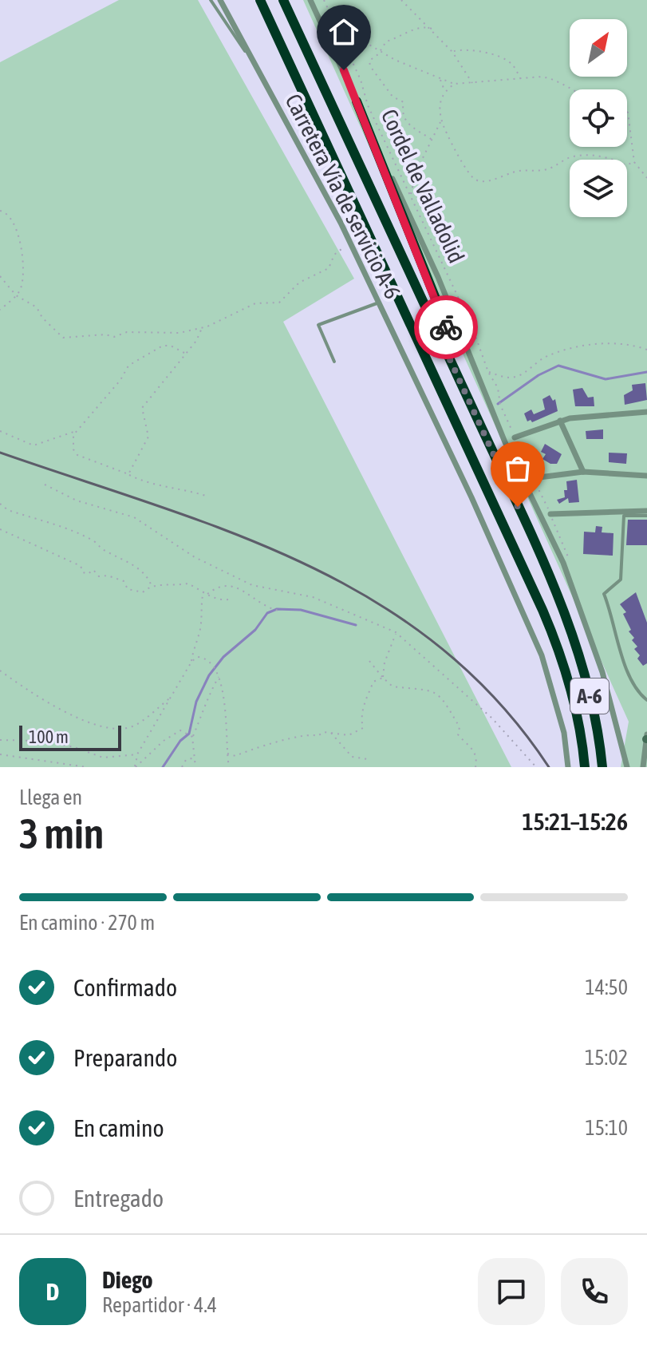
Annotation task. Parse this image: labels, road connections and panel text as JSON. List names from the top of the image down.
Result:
{
  "streets": {
    "highway": ["A-6"],
    "street": ["Carretera Vía de servicio A-6"],
    "path": ["Cordel de Valladolid"]
  },
  "scale_bar": "100 m",
  "north": "top right",
  "page": {
    "scale": "100 m",
    "heading": ["3 min", "Llega en", "15:21–15:26"],
    "panel": ["Diego", "Repartidor · 4.4"],
    "bar": "En camino · 270 m",
    "list": [
      ["Confirmado", "14:50"],
      ["Preparando", "15:02"],
      ["En camino", "15:10"],
      "Entregado"
    ],
    "round": "D"
  }
}
